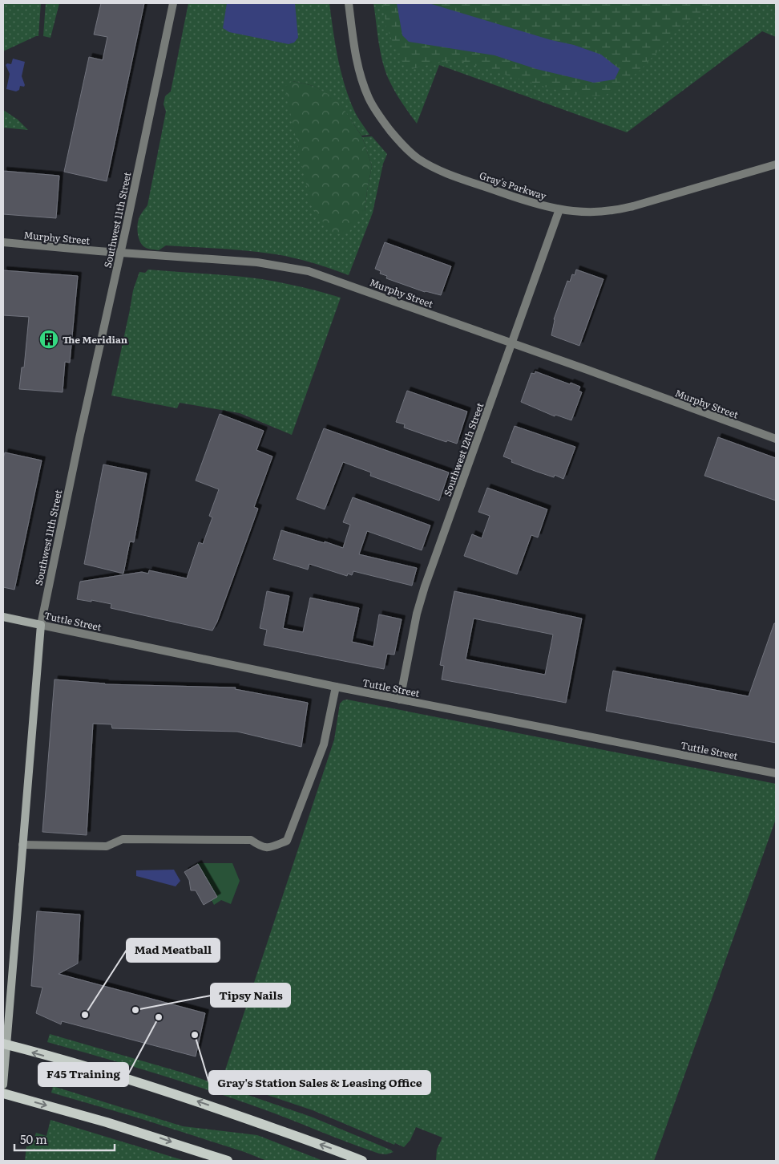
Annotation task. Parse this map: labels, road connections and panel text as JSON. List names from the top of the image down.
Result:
{
  "streets": {
    "street": [
      "Gray's Parkway",
      "Southwest 11th Street",
      "Murphy Street",
      "Southwest 12th Street",
      "Tuttle Street"
    ]
  },
  "crossings": [
    ["Gray's Parkway", "Southwest 12th Street"],
    ["Southwest 11th Street", "Murphy Street"],
    ["Southwest 11th Street", "Tuttle Street"],
    ["Murphy Street", "Southwest 12th Street"],
    ["Southwest 12th Street", "Tuttle Street"]
  ],
  "places": {
    "building": ["The Meridian"],
    "other": [
      "Tipsy Nails",
      "Mad Meatball",
      "F45 Training",
      "Gray's Station Sales & Leasing Office"
    ]
  },
  "scale_bar": "50 m"
}
